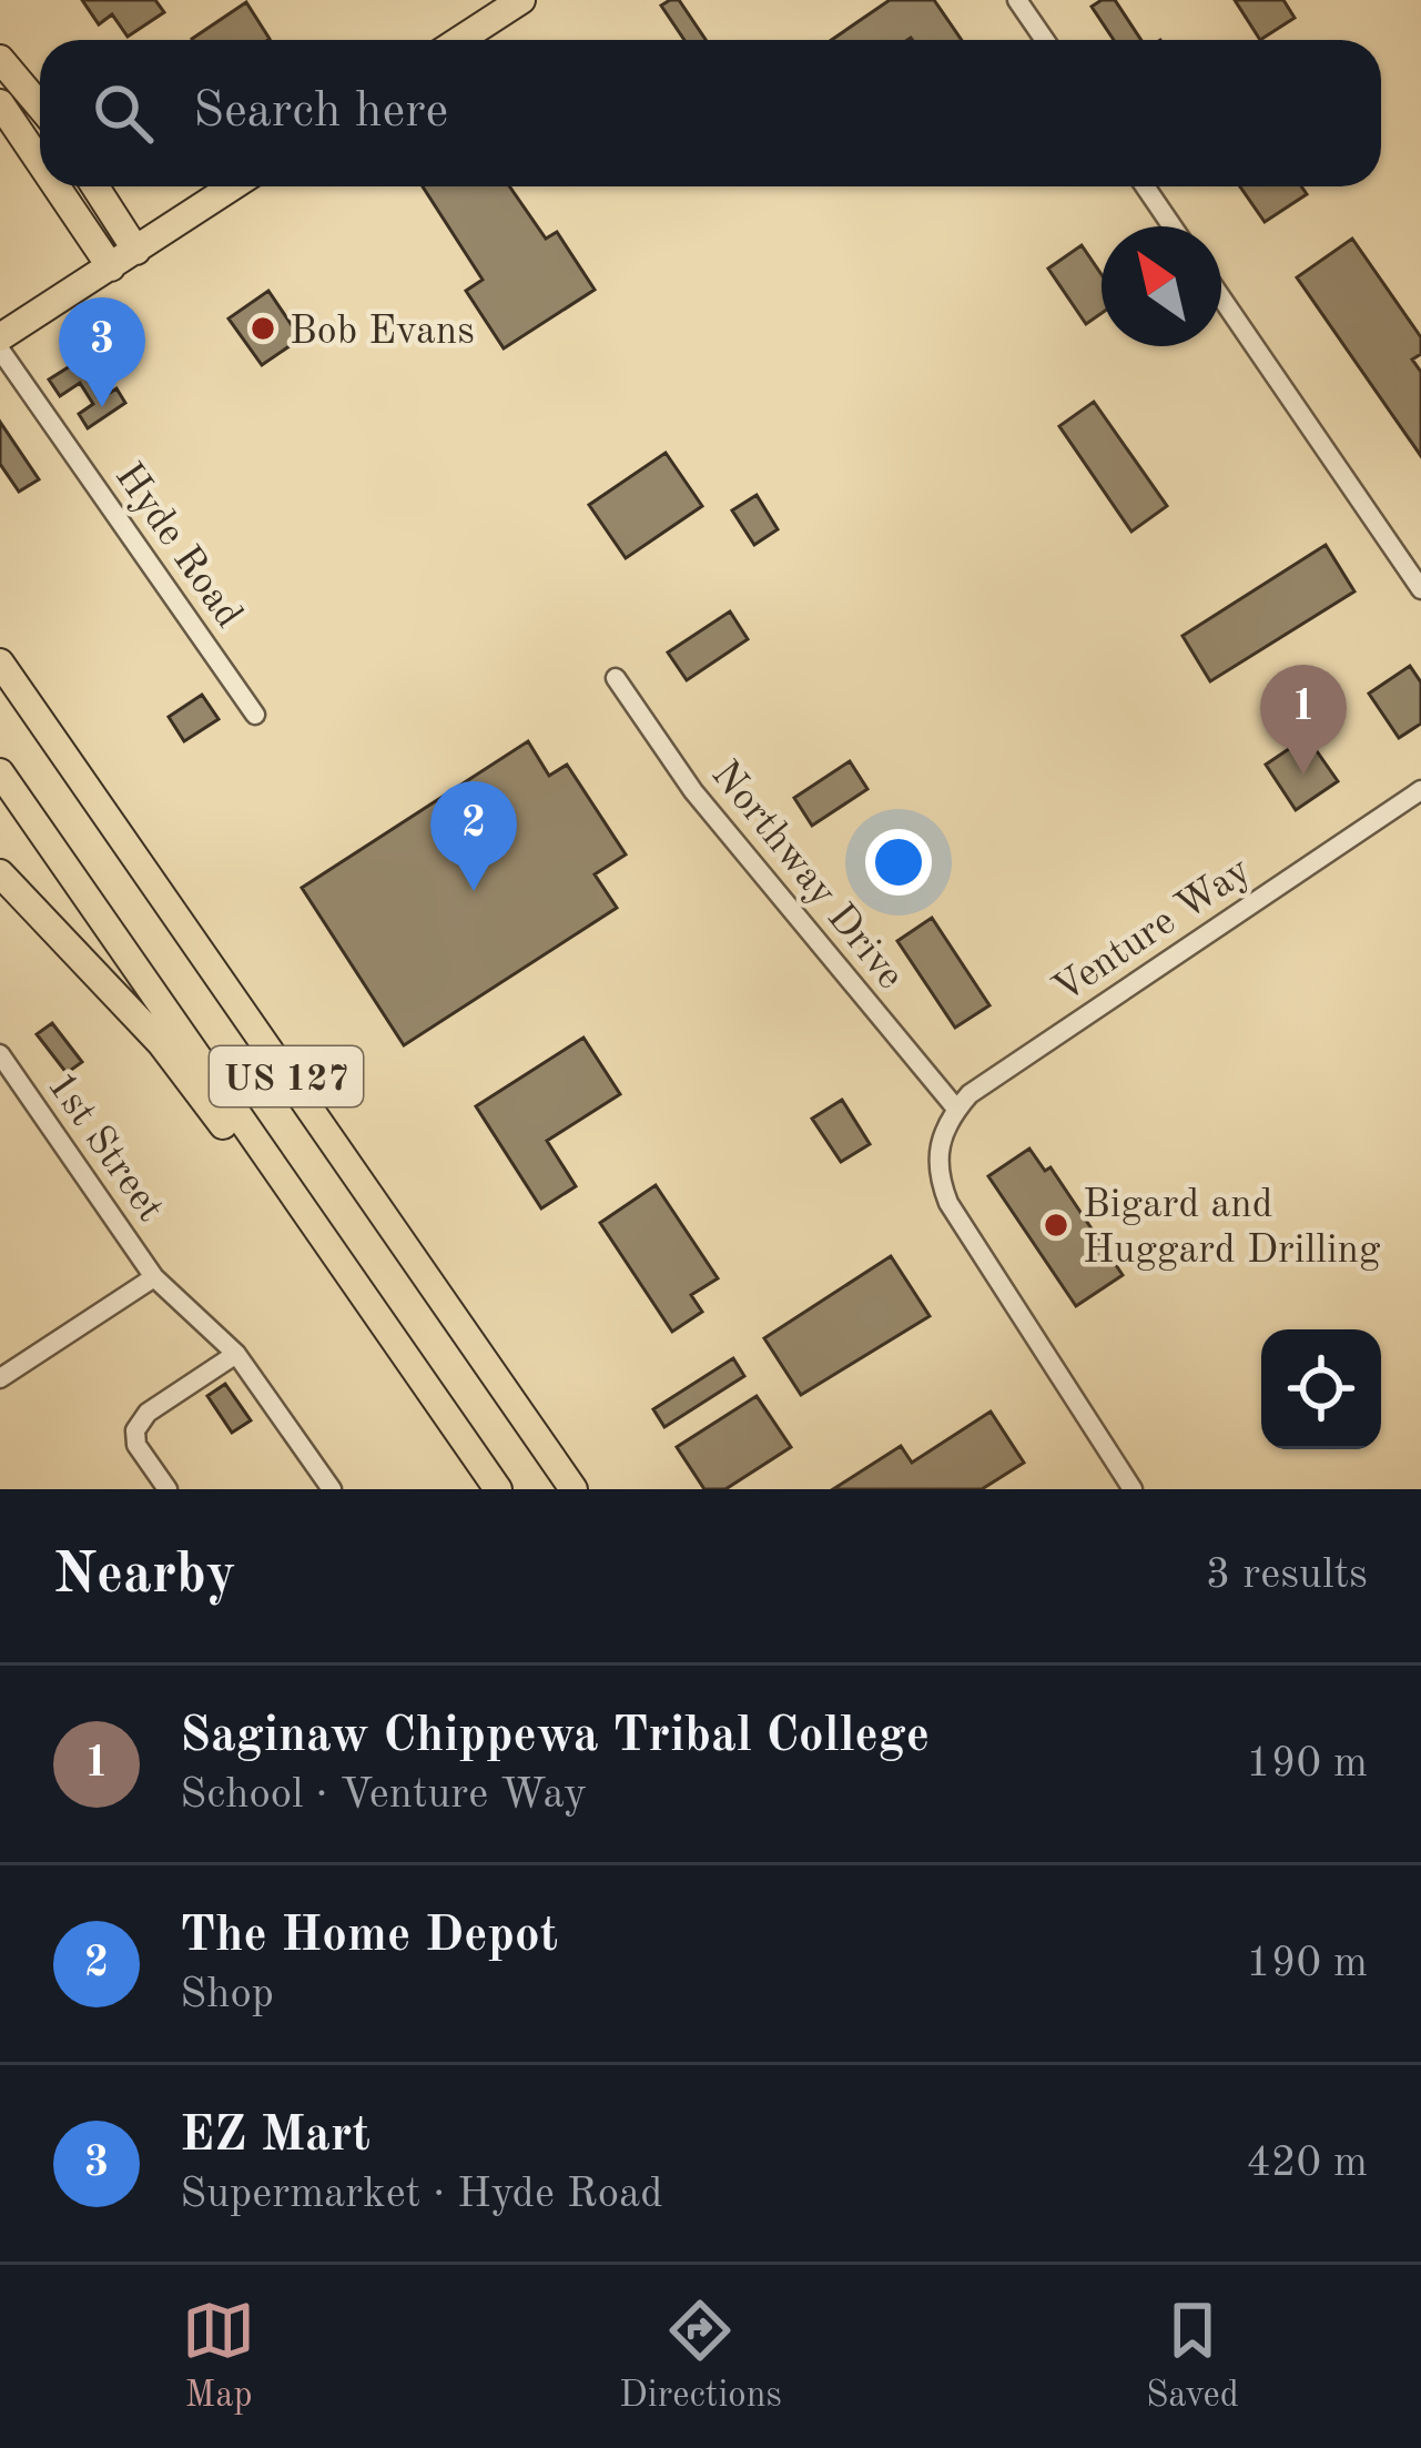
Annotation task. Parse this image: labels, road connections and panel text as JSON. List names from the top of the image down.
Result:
{
  "streets": {
    "highway": ["US 127"],
    "street": [
      "Hyde Road",
      "Northway Drive",
      "Venture Way",
      "1st Street"
    ]
  },
  "crossings": [
    ["Northway Drive", "Venture Way"]
  ],
  "places": ["Bob Evans", "Bigard and Huggard Drilling"],
  "north": "top left",
  "page": {
    "search": "Search here",
    "pins": ["3", "1", "2"],
    "heading": ["Nearby", "3 results"],
    "list": [
      {
        "mark": "1",
        "name": "Saginaw Chippewa Tribal College",
        "note": "School · Venture Way",
        "value": "190 m"
      },
      {
        "mark": "2",
        "name": "The Home Depot",
        "note": "Shop",
        "value": "190 m"
      },
      {
        "mark": "3",
        "name": "EZ Mart",
        "note": "Supermarket · Hyde Road",
        "value": "420 m"
      }
    ],
    "nav": ["Map", "Directions", "Saved"]
  }
}
